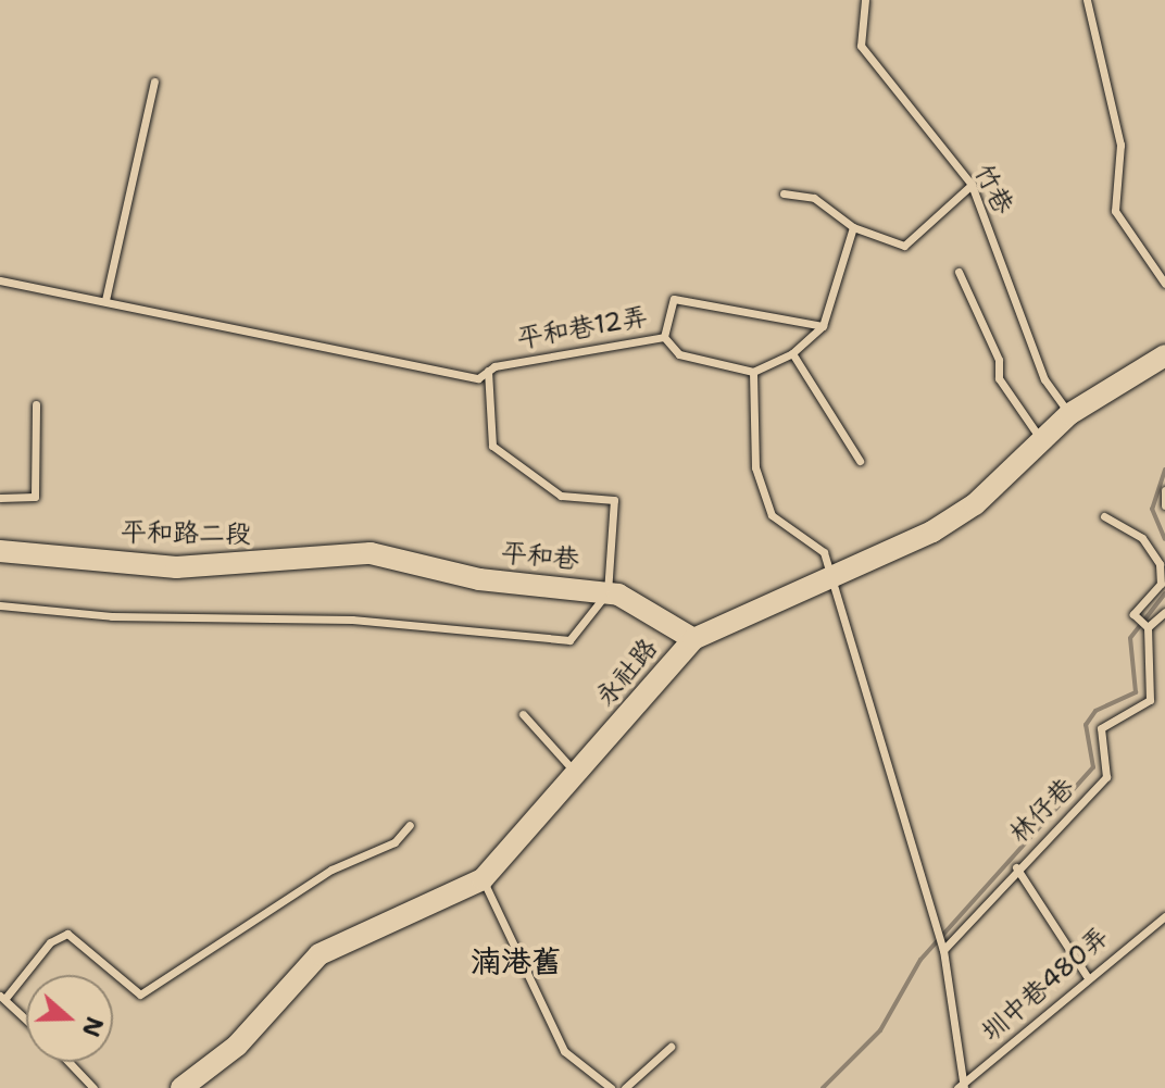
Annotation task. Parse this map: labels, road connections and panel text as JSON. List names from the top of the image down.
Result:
{
  "streets": {
    "street": ["平和路二段", "平和巷", "永社路"],
    "lane": [
      "竹巷",
      "平和巷12弄",
      "林仔巷",
      "圳中巷480弄"
    ]
  },
  "crossings": [
    ["竹巷", "永社路"],
    ["平和巷12弄", "平和巷"],
    ["平和路二段", "平和巷"],
    ["平和巷", "永社路"]
  ],
  "districts": ["湳港舊"],
  "north": "right"
}
